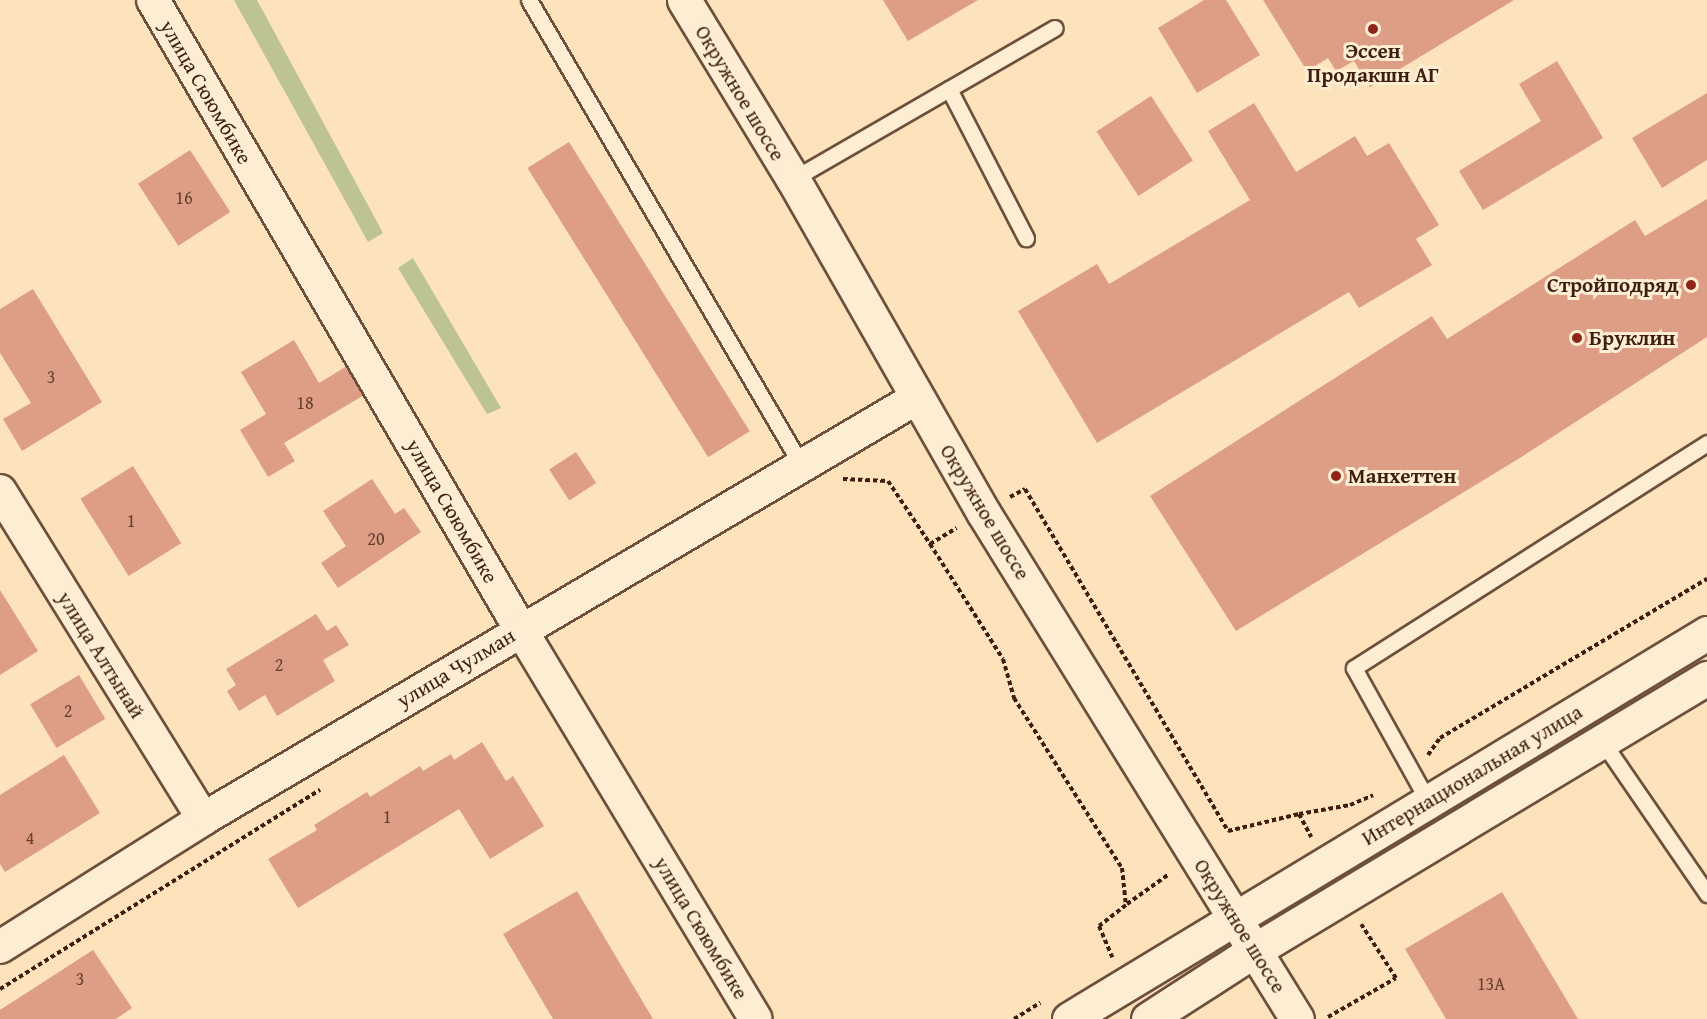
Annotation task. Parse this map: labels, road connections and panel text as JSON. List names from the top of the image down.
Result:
{
  "streets": {
    "street": [
      "улица Сююмбике",
      "Окружное шоссе",
      "улица Алтынай",
      "улица Чулман",
      "Интернациональная улица"
    ]
  },
  "crossings": [
    ["улица Сююмбике", "улица Чулман"],
    ["Окружное шоссе", "улица Чулман"],
    ["Окружное шоссе", "Интернациональная улица"],
    ["улица Алтынай", "улица Чулман"]
  ],
  "places": [
    "Эссен Продакшн АГ",
    "Стройподряд",
    "Бруклин",
    "Манхеттен"
  ],
  "house_numbers": [
    "16",
    "3",
    "18",
    "1",
    "20",
    "2",
    "2",
    "1",
    "4",
    "3",
    "13А"
  ]
}
